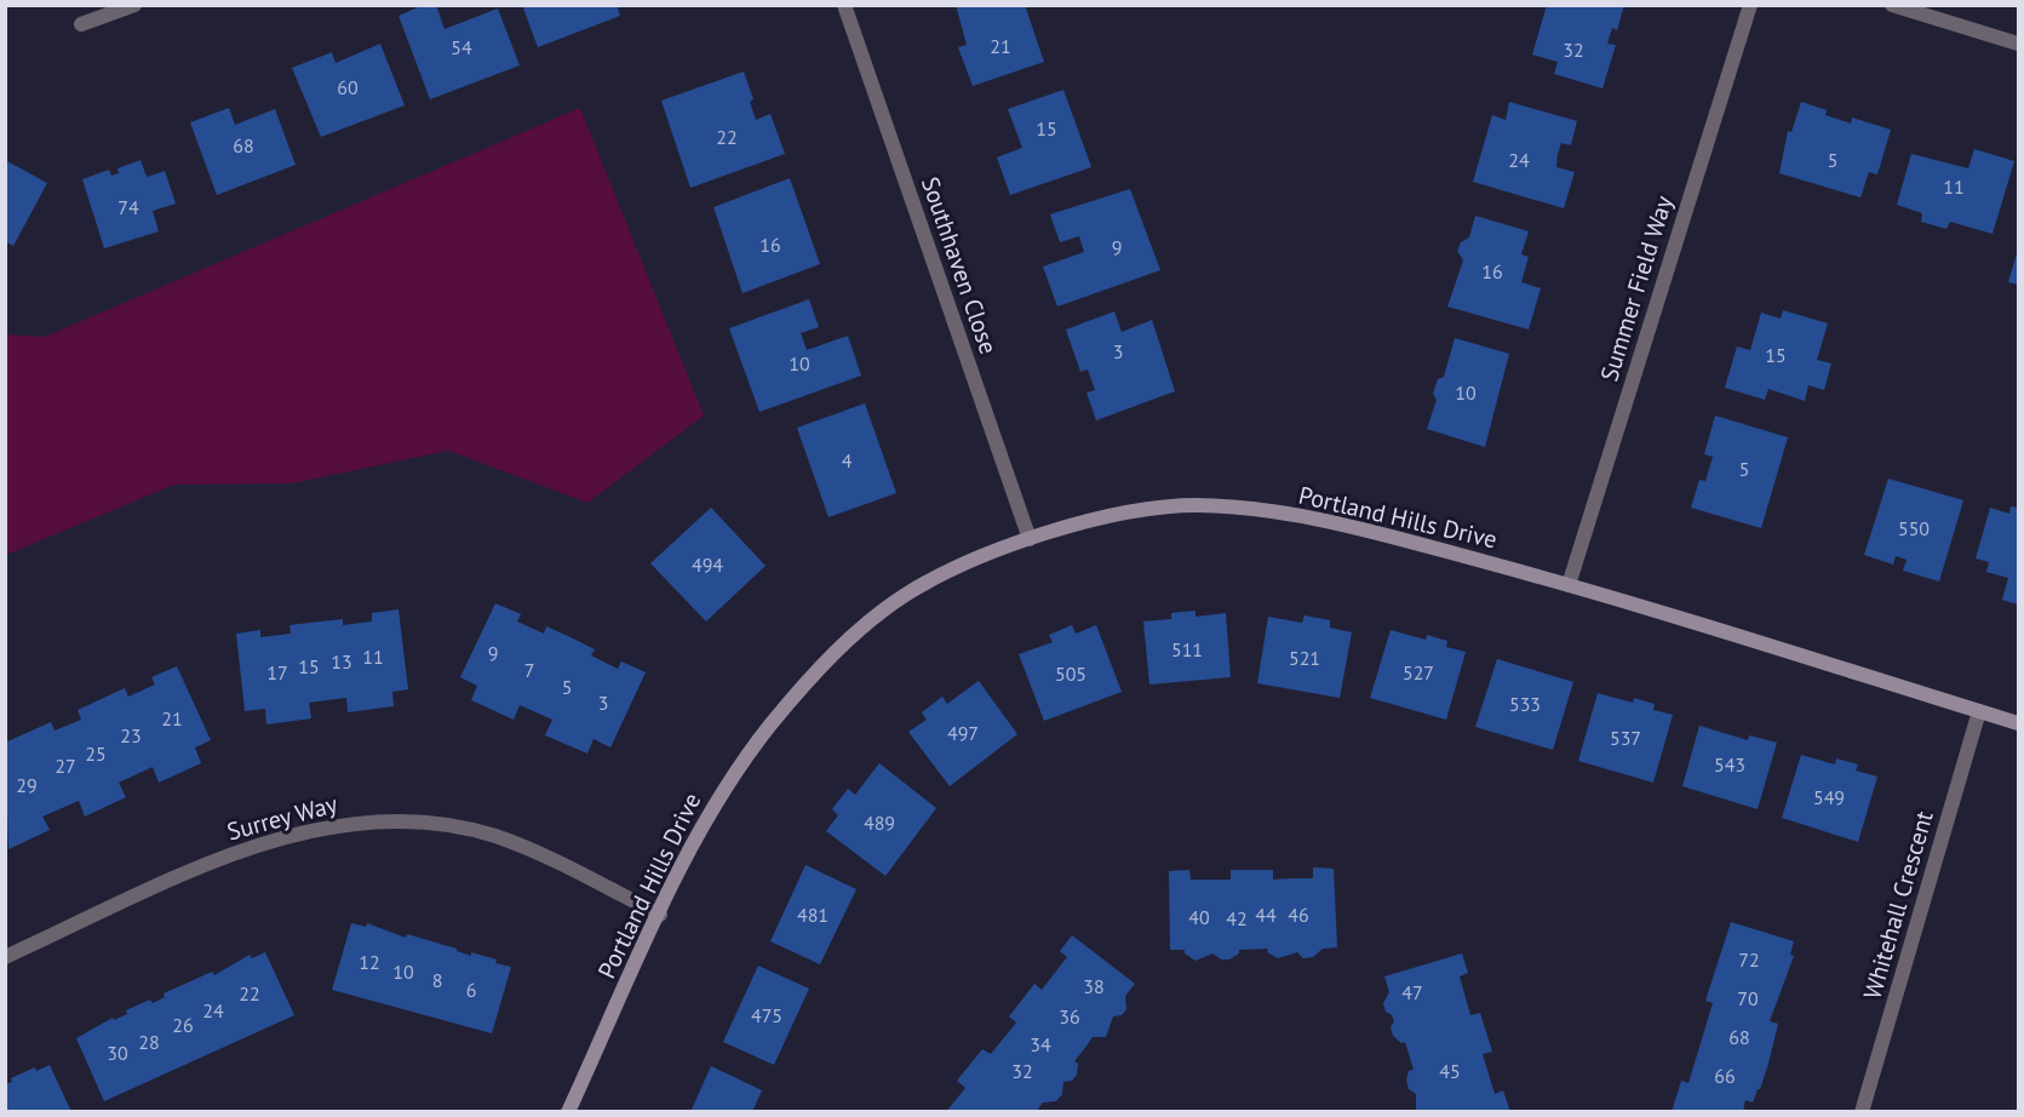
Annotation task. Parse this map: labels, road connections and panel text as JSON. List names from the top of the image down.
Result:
{
  "streets": {
    "street": [
      "Southhaven Close",
      "Summer Field Way",
      "Portland Hills Drive",
      "Surrey Way",
      "Whitehall Crescent"
    ]
  },
  "crossings": [
    ["Southhaven Close", "Portland Hills Drive"],
    ["Summer Field Way", "Portland Hills Drive"],
    ["Portland Hills Drive", "Surrey Way"],
    ["Portland Hills Drive", "Whitehall Crescent"]
  ],
  "house_numbers": [
    "21",
    "54",
    "32",
    "60",
    "15",
    "22",
    "68",
    "24",
    "5",
    "11",
    "74",
    "16",
    "9",
    "16",
    "3",
    "15",
    "10",
    "10",
    "4",
    "5",
    "550",
    "494",
    "511",
    "9",
    "11",
    "521",
    "13",
    "15",
    "7",
    "17",
    "527",
    "505",
    "5",
    "3",
    "533",
    "21",
    "497",
    "23",
    "537",
    "25",
    "543",
    "27",
    "29",
    "549",
    "489",
    "481",
    "44",
    "46",
    "40",
    "42",
    "72",
    "12",
    "10",
    "8",
    "38",
    "6",
    "47",
    "22",
    "70",
    "24",
    "475",
    "36",
    "26",
    "68",
    "28",
    "34",
    "30",
    "32",
    "45",
    "66"
  ]
}
